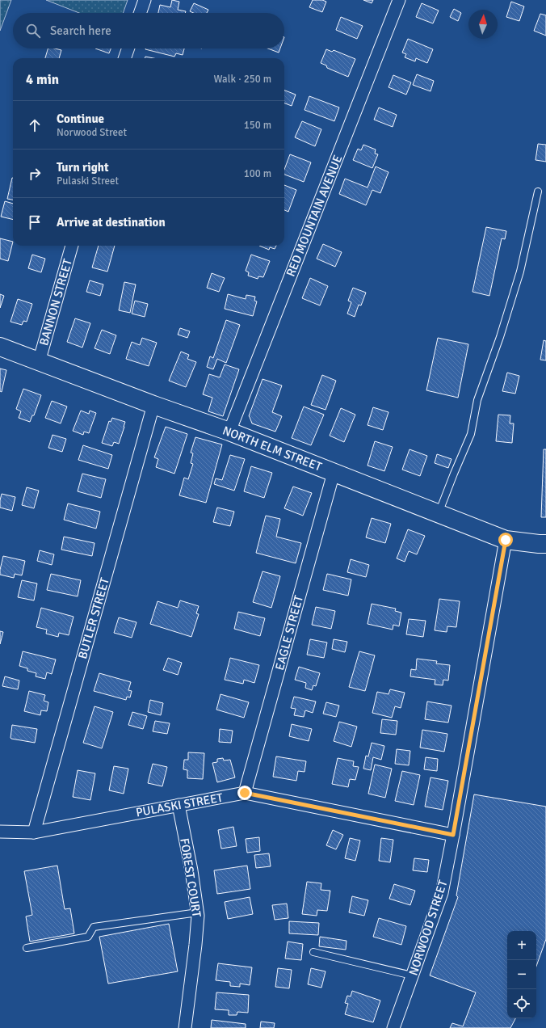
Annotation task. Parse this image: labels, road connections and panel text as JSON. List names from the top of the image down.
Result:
{
  "streets": {
    "main road": ["NORTH ELM STREET"],
    "street": [
      "RED MOUNTAIN AVENUE",
      "BANNON STREET",
      "BUTLER STREET",
      "EAGLE STREET",
      "PULASKI STREET",
      "FOREST COURT",
      "NORWOOD STREET"
    ]
  },
  "crossings": [
    ["RED MOUNTAIN AVENUE", "NORTH ELM STREET"],
    ["BANNON STREET", "NORTH ELM STREET"],
    ["NORTH ELM STREET", "BUTLER STREET"],
    ["NORTH ELM STREET", "EAGLE STREET"],
    ["NORTH ELM STREET", "NORWOOD STREET"],
    ["BUTLER STREET", "PULASKI STREET"],
    ["EAGLE STREET", "PULASKI STREET"],
    ["PULASKI STREET", "FOREST COURT"],
    ["PULASKI STREET", "NORWOOD STREET"]
  ],
  "north": "top",
  "page": {
    "search": "Search here",
    "heading": ["4 min", "Walk · 250 m"],
    "list": [
      ["Continue", "Norwood Street", "150 m"],
      ["Turn right", "Pulaski Street", "100 m"],
      "Arrive at destination"
    ],
    "map_buttons": ["+", "−"]
  }
}
